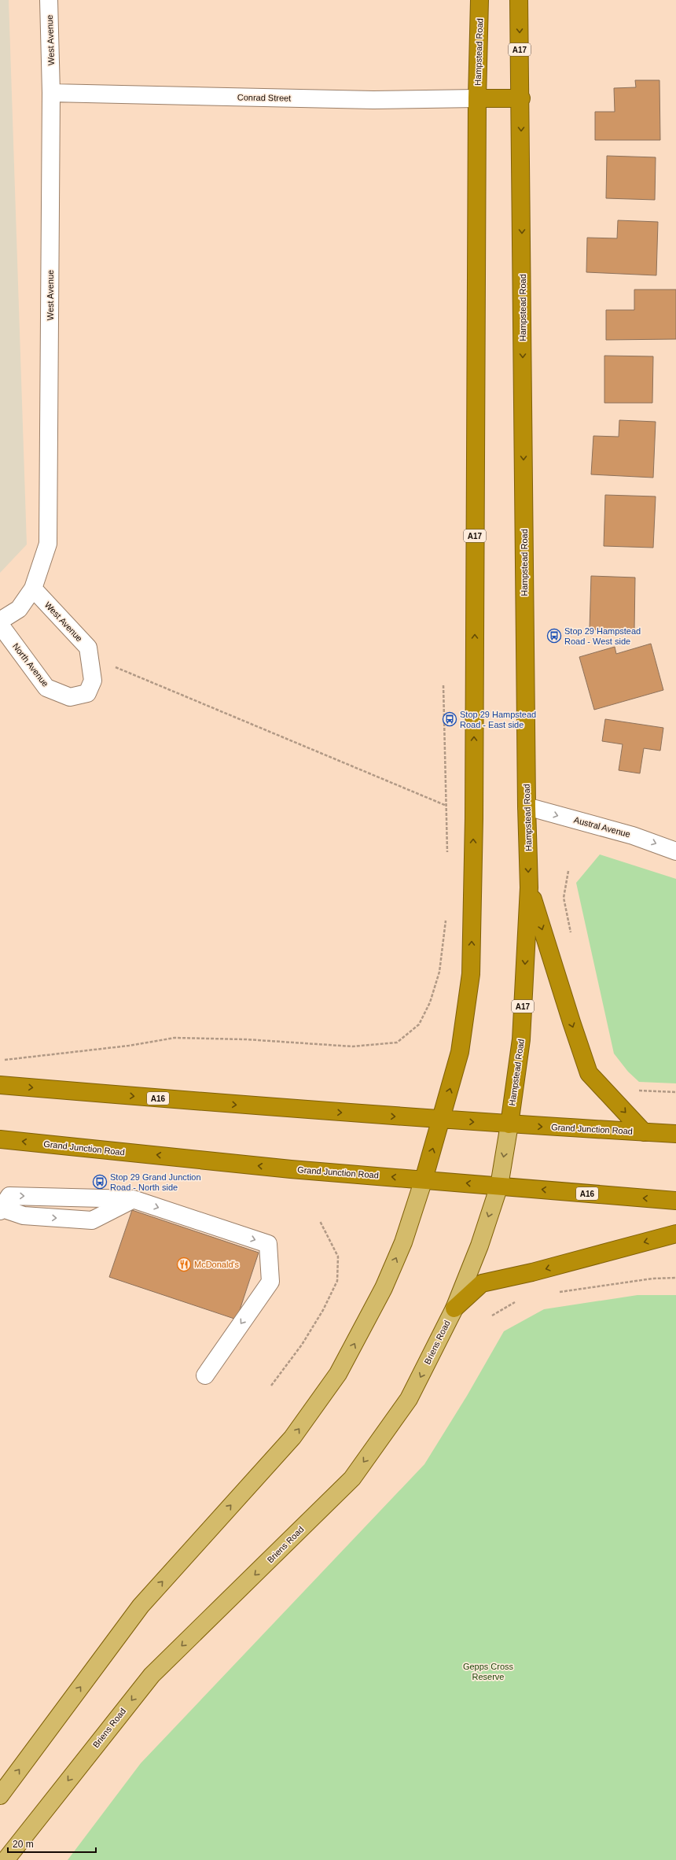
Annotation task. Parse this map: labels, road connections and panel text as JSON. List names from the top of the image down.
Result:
{
  "streets": {
    "highway": [
      "A17",
      "Hampstead Road",
      "A16",
      "Grand Junction Road"
    ],
    "main road": ["Briens Road"],
    "street": [
      "West Avenue",
      "Conrad Street",
      "North Avenue",
      "Austral Avenue"
    ]
  },
  "crossings": [
    ["West Avenue", "Conrad Street"],
    ["West Avenue", "North Avenue"],
    ["A17", "Hampstead Road"],
    ["A17", "Grand Junction Road"],
    ["A17", "Briens Road"],
    ["Hampstead Road", "Conrad Street"],
    ["Hampstead Road", "Austral Avenue"],
    ["Hampstead Road", "Grand Junction Road"],
    ["Grand Junction Road", "Briens Road"]
  ],
  "one_way": ["Austral Avenue"],
  "parks": ["Gepps Cross Reserve"],
  "places": {
    "bus stop": ["Stop 29 Hampstead Road - West side", "Stop 29 Hampstead Road - East side", "Stop 29 Grand Junction Road - North side"],
    "restaurant": ["McDonald's"]
  },
  "scale_bar": "20 m"
}
